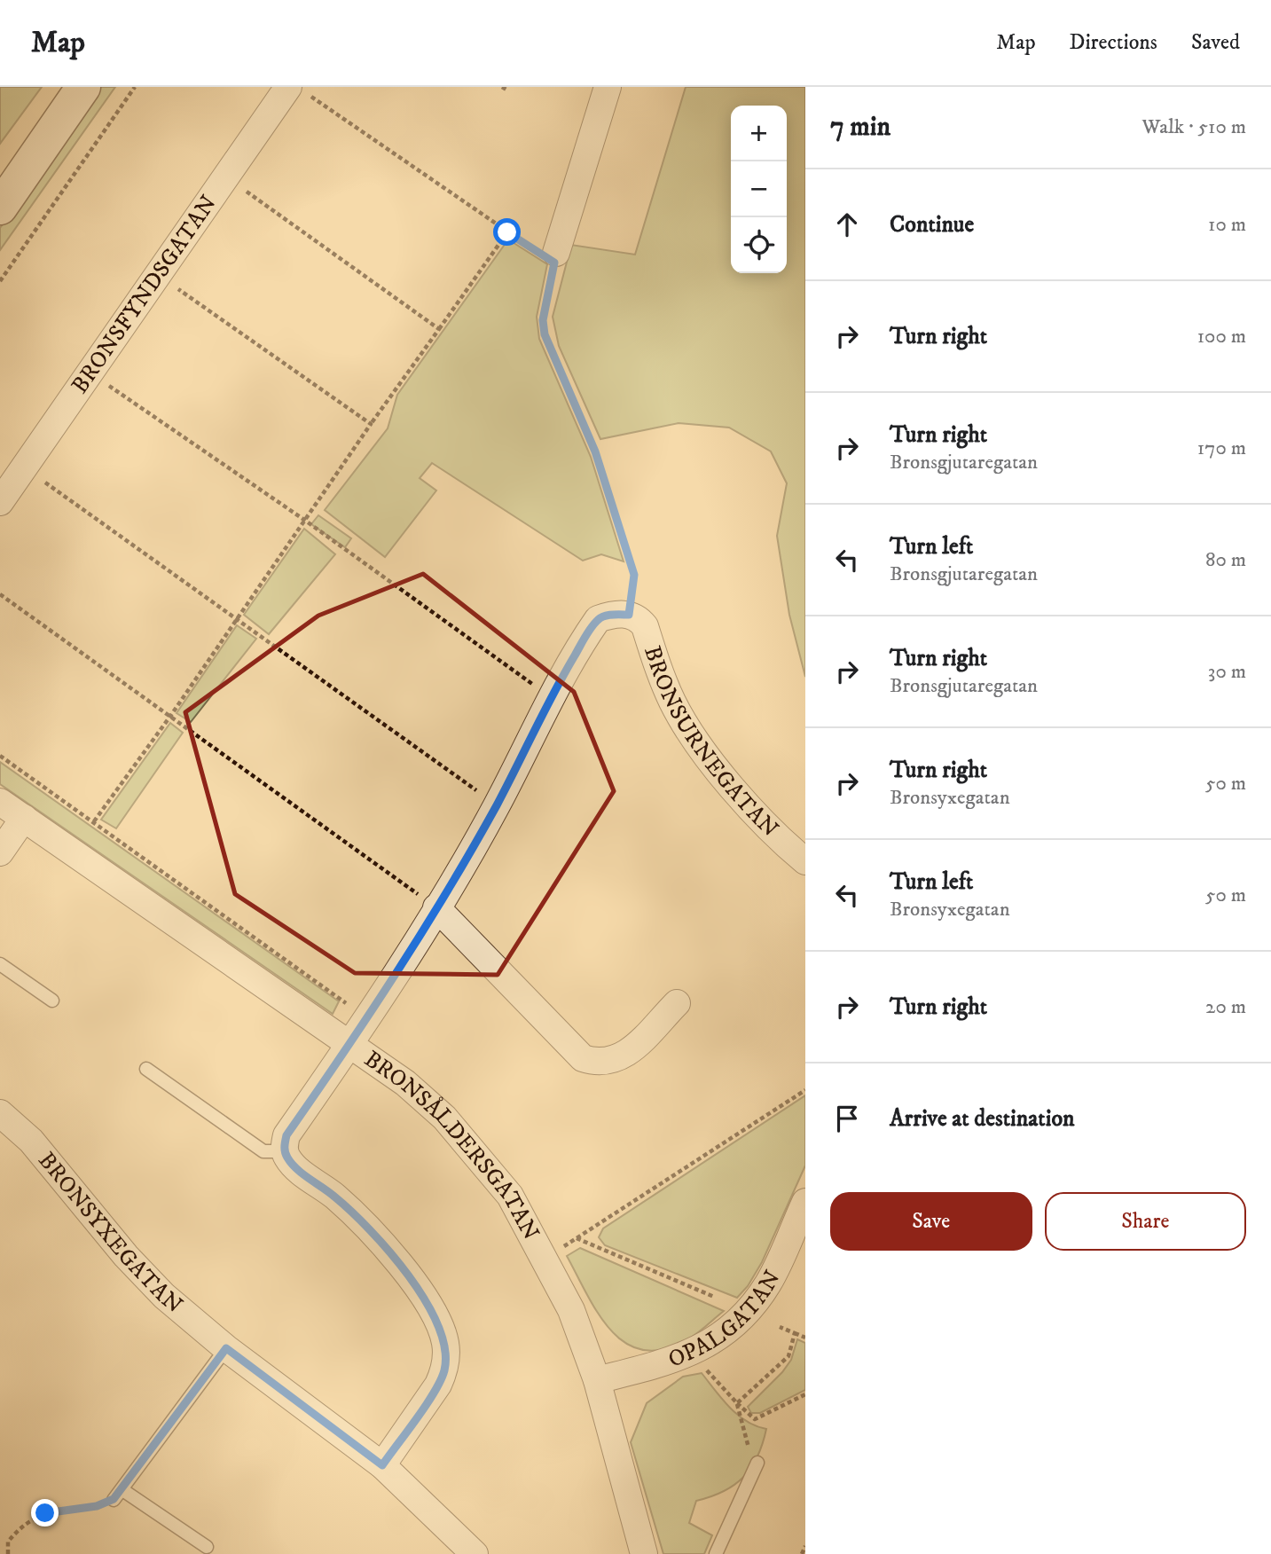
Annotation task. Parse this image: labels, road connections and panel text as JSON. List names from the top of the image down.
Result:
{
  "streets": {
    "street": [
      "BRONSFYNDSGATAN",
      "BRONSURNEGATAN",
      "BRONSÅLDERSGATAN",
      "BRONSYXEGATAN",
      "OPALGATAN"
    ]
  },
  "crossings": [
    ["BRONSÅLDERSGATAN", "OPALGATAN"]
  ],
  "page": {
    "header": "Map",
    "nav": ["Map", "Directions", "Saved"],
    "heading": ["7 min", "Walk · 510 m"],
    "map_buttons": ["+", "−"],
    "list": [
      ["Continue", "10 m"],
      ["Turn right", "100 m"],
      ["Turn right", "Bronsgjutaregatan", "170 m"],
      ["Turn left", "Bronsgjutaregatan", "80 m"],
      ["Turn right", "Bronsgjutaregatan", "30 m"],
      ["Turn right", "Bronsyxegatan", "50 m"],
      ["Turn left", "Bronsyxegatan", "50 m"],
      ["Turn right", "20 m"],
      "Arrive at destination"
    ],
    "buttons": ["Save", "Share"]
  }
}
